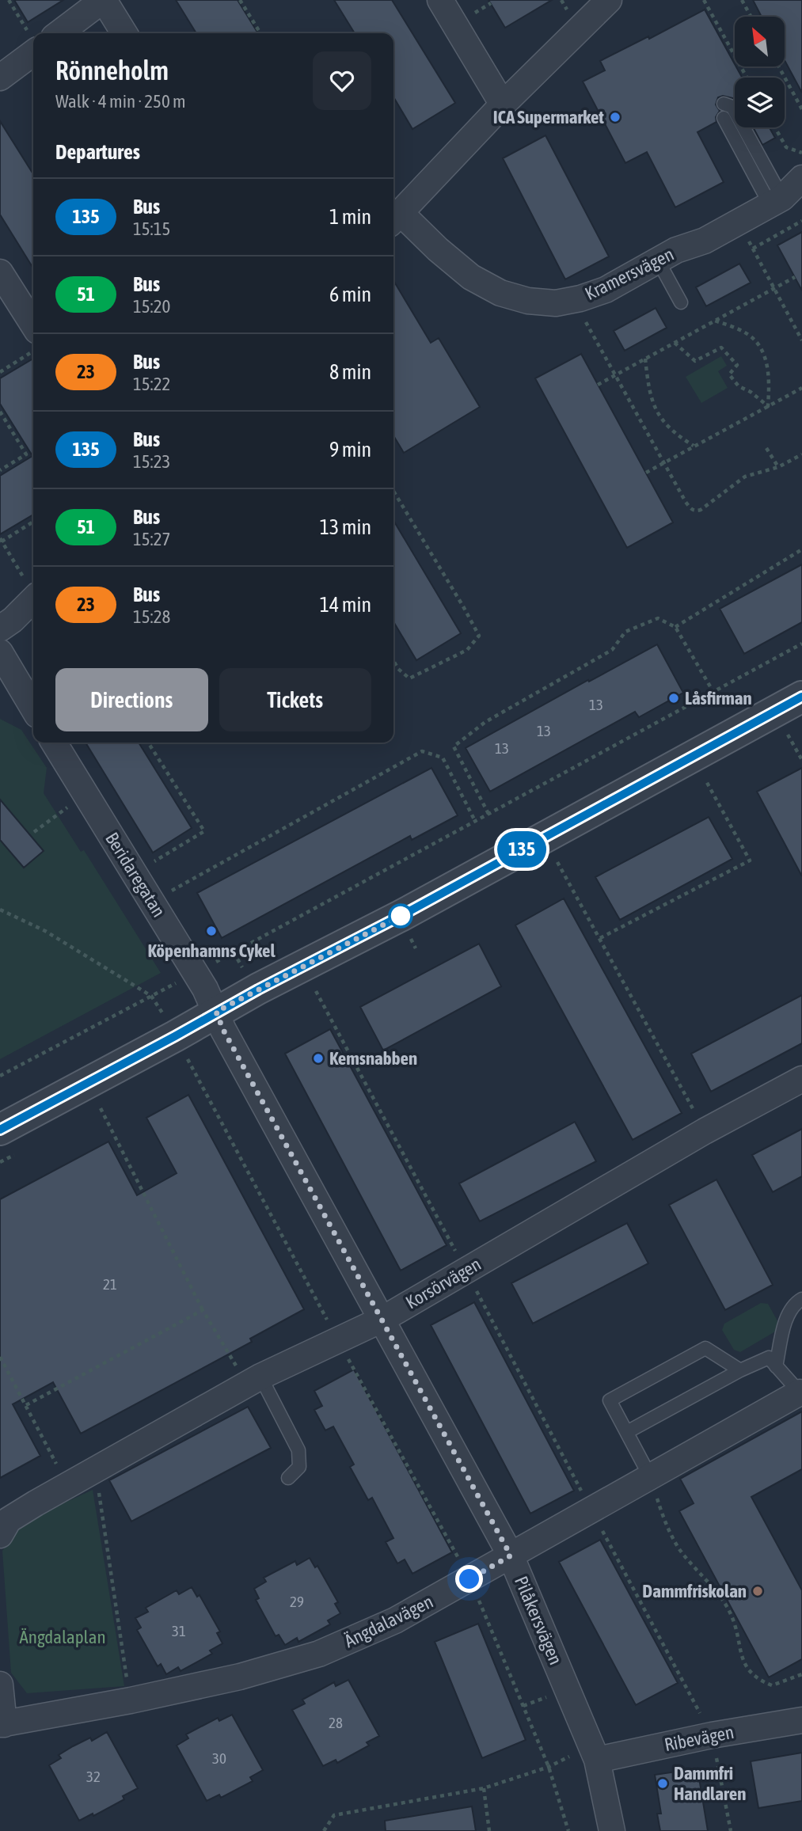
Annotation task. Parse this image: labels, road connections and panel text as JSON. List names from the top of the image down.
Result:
{
  "streets": {
    "street": [
      "Kramersvägen",
      "Beridaregatan",
      "Korsörvägen",
      "Pilåkersvägen",
      "Ängdalavägen",
      "Ribevägen"
    ]
  },
  "crossings": [
    ["Beridaregatan", "Pilåkersvägen"],
    ["Korsörvägen", "Pilåkersvägen"],
    ["Pilåkersvägen", "Ängdalavägen"],
    ["Pilåkersvägen", "Ribevägen"]
  ],
  "parks": ["Ängdalaplan"],
  "places": [
    "ICA Supermarket",
    "Låsfirman",
    "Köpenhamns Cykel",
    "Kemsnabben",
    "Dammfriskolan",
    "Dammfri Handlaren"
  ],
  "lines": ["bus line 135"],
  "house_numbers": [
    "13",
    "13",
    "13",
    "21",
    "29",
    "31",
    "28",
    "30",
    "32"
  ],
  "north": "top left",
  "page": {
    "on_map": "135",
    "heading": [
      ["Rönneholm", "Walk · 4 min · 250 m"],
      "Departures"
    ],
    "list": [
      {
        "mark": "135",
        "name": "Bus",
        "note": "15:15",
        "value": "1 min"
      },
      {
        "mark": "51",
        "name": "Bus",
        "note": "15:20",
        "value": "6 min"
      },
      {
        "mark": "23",
        "name": "Bus",
        "note": "15:22",
        "value": "8 min"
      },
      {
        "mark": "135",
        "name": "Bus",
        "note": "15:23",
        "value": "9 min"
      },
      {
        "mark": "51",
        "name": "Bus",
        "note": "15:27",
        "value": "13 min"
      },
      {
        "mark": "23",
        "name": "Bus",
        "note": "15:28",
        "value": "14 min"
      }
    ],
    "buttons": ["Directions", "Tickets"]
  }
}
